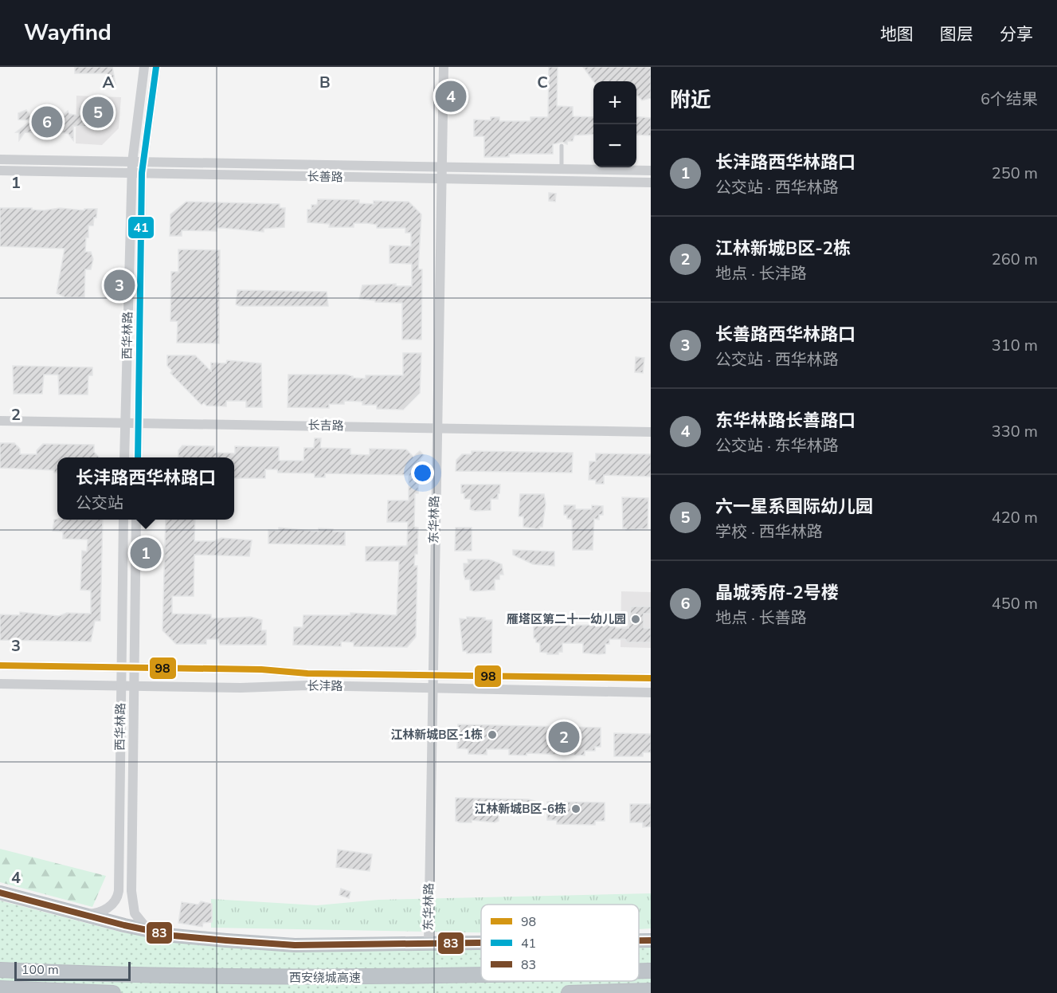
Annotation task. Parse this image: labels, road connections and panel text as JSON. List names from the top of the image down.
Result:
{
  "streets": {
    "highway": ["西安绕城高速"],
    "street": [
      "长善路",
      "西华林路",
      "长吉路",
      "东华林路",
      "长沣路"
    ]
  },
  "crossings": [
    ["长善路", "西华林路"],
    ["长善路", "东华林路"],
    ["西华林路", "长吉路"],
    ["西华林路", "长沣路"],
    ["长吉路", "东华林路"],
    ["东华林路", "长沣路"]
  ],
  "places": ["雁塔区第二十一幼儿园", "江林新城B区-1栋", "江林新城B区-6栋"],
  "lines": ["transit line 41", "transit line 98", "transit line 83"],
  "legend": ["98", "41", "83"],
  "scale_bar": "100 m",
  "page": {
    "header": "Wayfind",
    "nav": ["地图", "图层", "分享"],
    "heading": ["附近", "6个结果"],
    "pins": [
      "4",
      "5",
      "6",
      "3",
      "1",
      "2"
    ],
    "map_buttons": ["+", "−"],
    "list": [
      {
        "mark": "1",
        "name": "长沣路西华林路口",
        "note": "公交站 · 西华林路",
        "value": "250 m"
      },
      {
        "mark": "2",
        "name": "江林新城B区-2栋",
        "note": "地点 · 长沣路",
        "value": "260 m"
      },
      {
        "mark": "3",
        "name": "长善路西华林路口",
        "note": "公交站 · 西华林路",
        "value": "310 m"
      },
      {
        "mark": "4",
        "name": "东华林路长善路口",
        "note": "公交站 · 东华林路",
        "value": "330 m"
      },
      {
        "mark": "5",
        "name": "六一星系国际幼儿园",
        "note": "学校 · 西华林路",
        "value": "420 m"
      },
      {
        "mark": "6",
        "name": "晶城秀府-2号楼",
        "note": "地点 · 长善路",
        "value": "450 m"
      }
    ],
    "popup": ["长沣路西华林路口", "公交站"],
    "scale": "100 m"
  },
  "grid": {
    "columns": ["A", "B", "C"],
    "rows": [
      "1",
      "2",
      "3",
      "4"
    ]
  }
}
